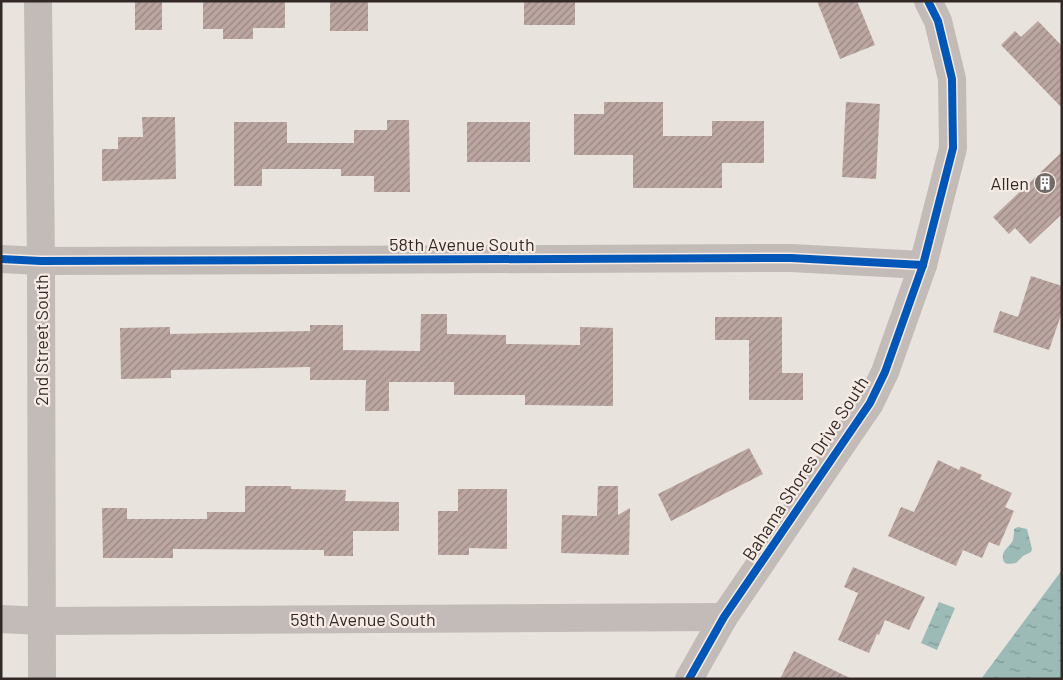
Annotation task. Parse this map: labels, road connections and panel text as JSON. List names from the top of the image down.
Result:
{
  "streets": {
    "street": [
      "58th Avenue South",
      "2nd Street South",
      "Bahama Shores Drive South",
      "59th Avenue South"
    ]
  },
  "crossings": [
    ["58th Avenue South", "2nd Street South"],
    ["58th Avenue South", "Bahama Shores Drive South"],
    ["2nd Street South", "59th Avenue South"],
    ["Bahama Shores Drive South", "59th Avenue South"]
  ],
  "places": {
    "building": ["Allen"]
  }
}
